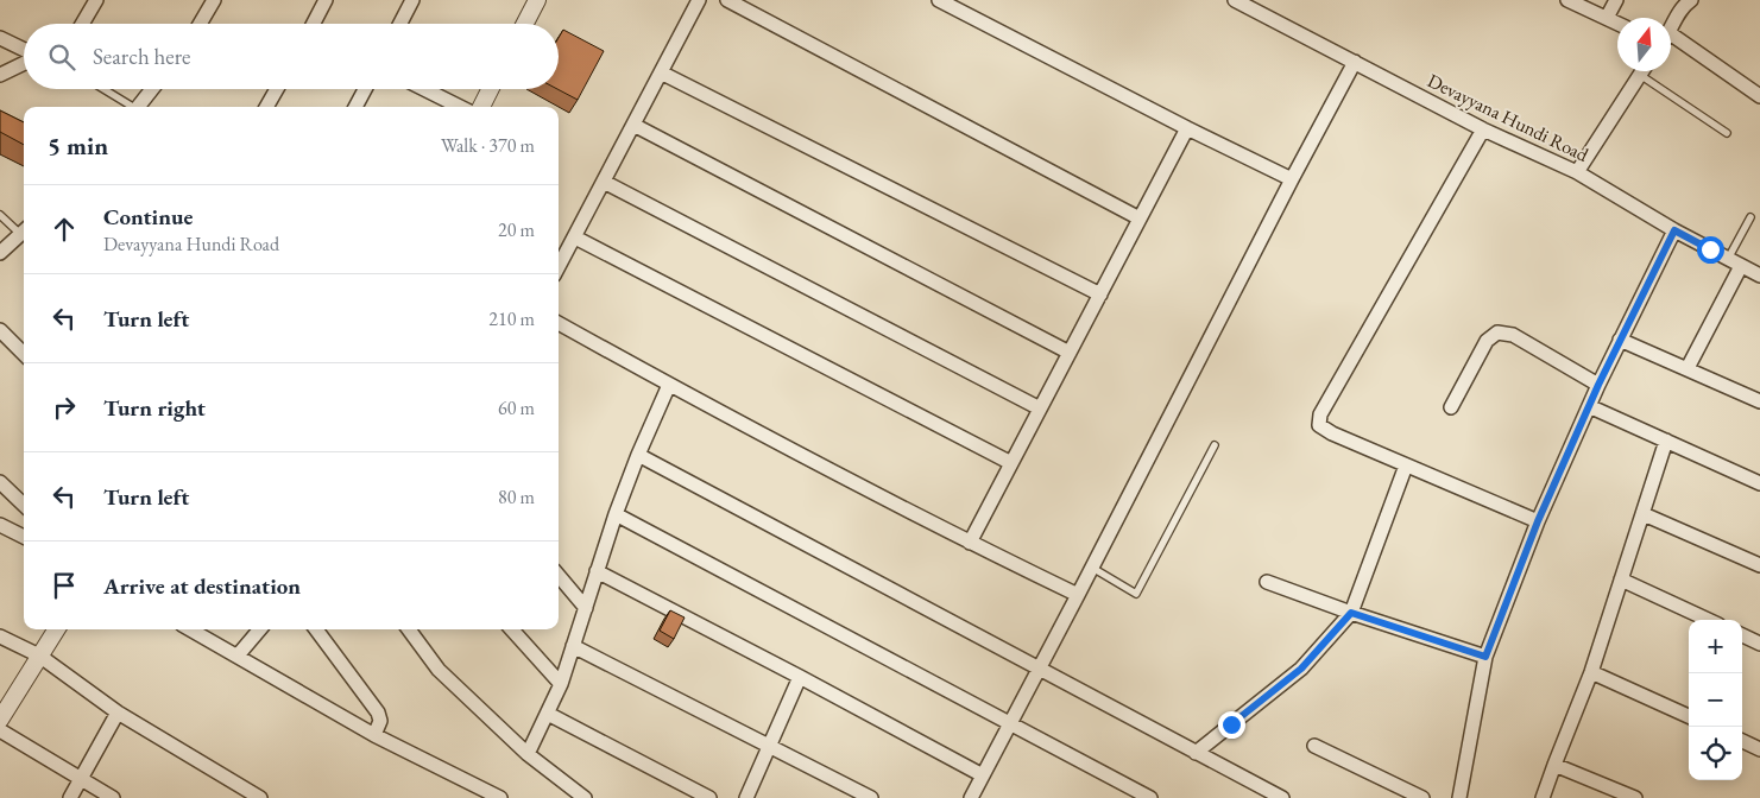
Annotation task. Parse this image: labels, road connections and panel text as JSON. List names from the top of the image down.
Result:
{
  "streets": {
    "street": ["Devayyana Hundi Road"]
  },
  "north": "top",
  "page": {
    "search": "Search here",
    "heading": ["5 min", "Walk · 370 m"],
    "list": [
      ["Continue", "Devayyana Hundi Road", "20 m"],
      ["Turn left", "210 m"],
      ["Turn right", "60 m"],
      ["Turn left", "80 m"],
      "Arrive at destination"
    ],
    "map_buttons": ["+", "−"]
  }
}
